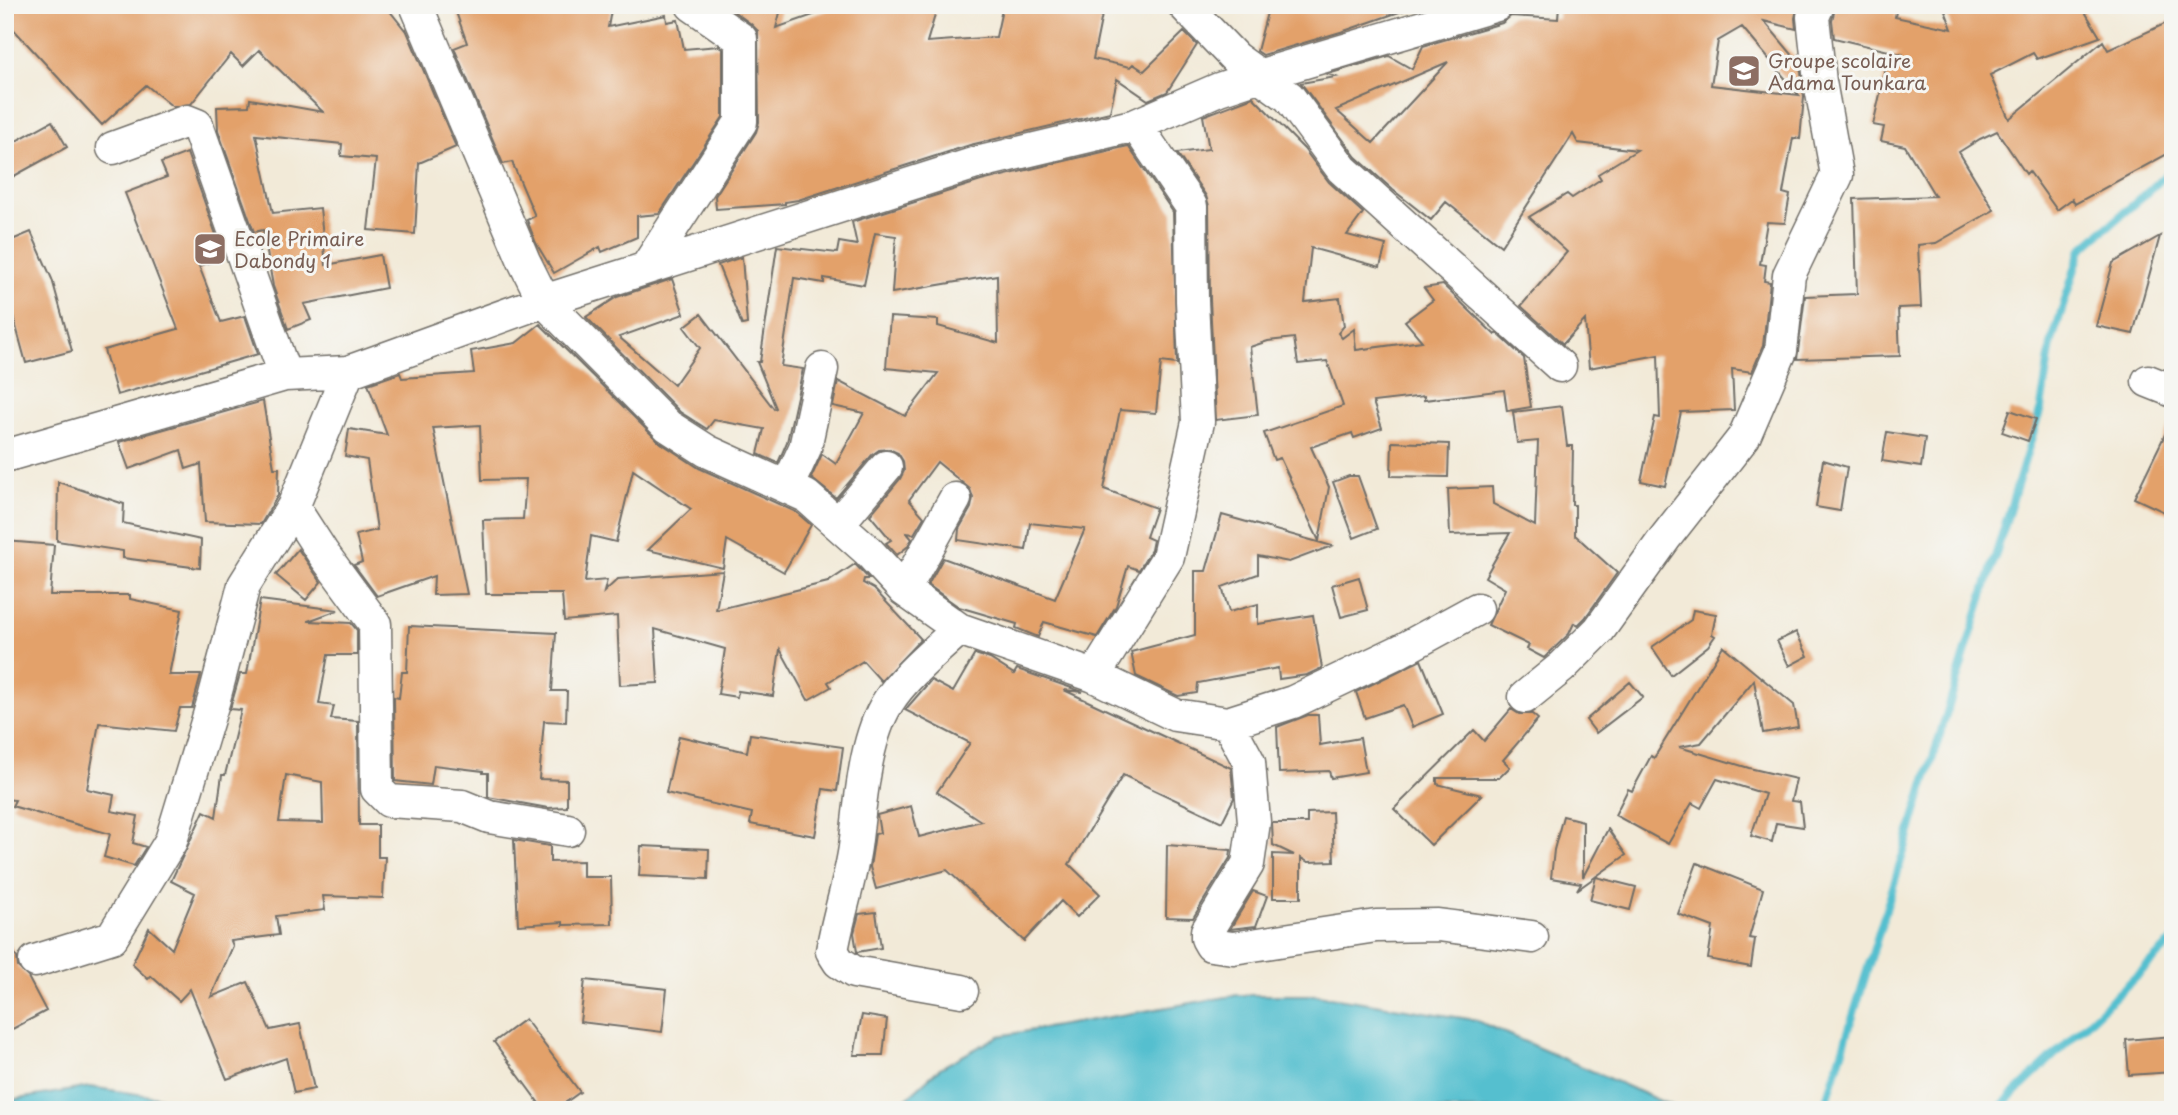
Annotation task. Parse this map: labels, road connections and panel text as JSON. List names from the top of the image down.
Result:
{
  "places": {
    "school or university": ["Groupe scolaire Adama Tounkara", "Ecole Primaire Dabondy 1"]
  }
}
